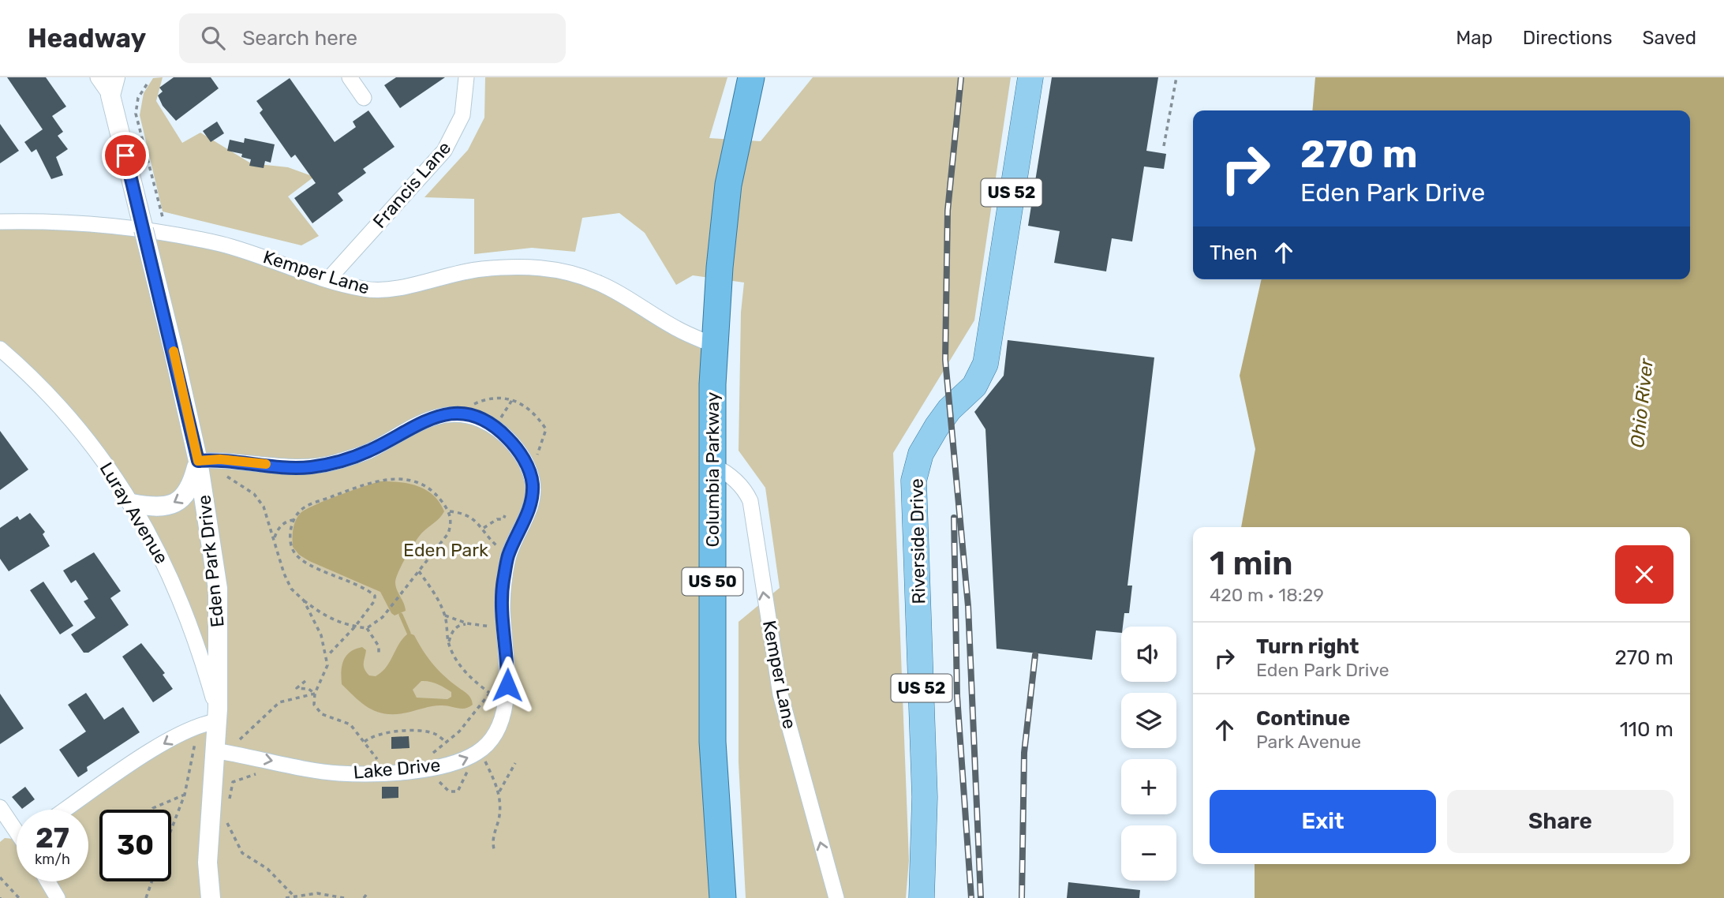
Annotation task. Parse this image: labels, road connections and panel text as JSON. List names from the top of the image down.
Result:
{
  "streets": {
    "highway": ["Columbia Parkway", "US 50"],
    "main road": ["US 52", "Riverside Drive"],
    "street": [
      "Francis Lane",
      "Kemper Lane",
      "Luray Avenue",
      "Eden Park Drive",
      "Lake Drive"
    ]
  },
  "crossings": [
    ["Francis Lane", "Kemper Lane"],
    ["Kemper Lane", "Columbia Parkway"],
    ["Luray Avenue", "Eden Park Drive"],
    ["Eden Park Drive", "Lake Drive"]
  ],
  "one_way": ["Kemper Lane", "Lake Drive"],
  "water": ["Ohio River"],
  "parks": ["Eden Park"],
  "page": {
    "header": "Headway",
    "search": "Search here",
    "nav": ["Map", "Directions", "Saved"],
    "turn": ["270 m", "Eden Park Drive"],
    "then": "Then",
    "heading": ["1 min", "420 m · 18:29"],
    "list": [
      {
        "name": "Turn right",
        "note": "Eden Park Drive",
        "value": "270 m"
      },
      {
        "name": "Continue",
        "note": "Park Avenue",
        "value": "110 m"
      }
    ],
    "map_buttons": ["+", "−"],
    "buttons": ["Exit", "Share"],
    "speed": "27 km/h",
    "limit": "30"
  }
}
